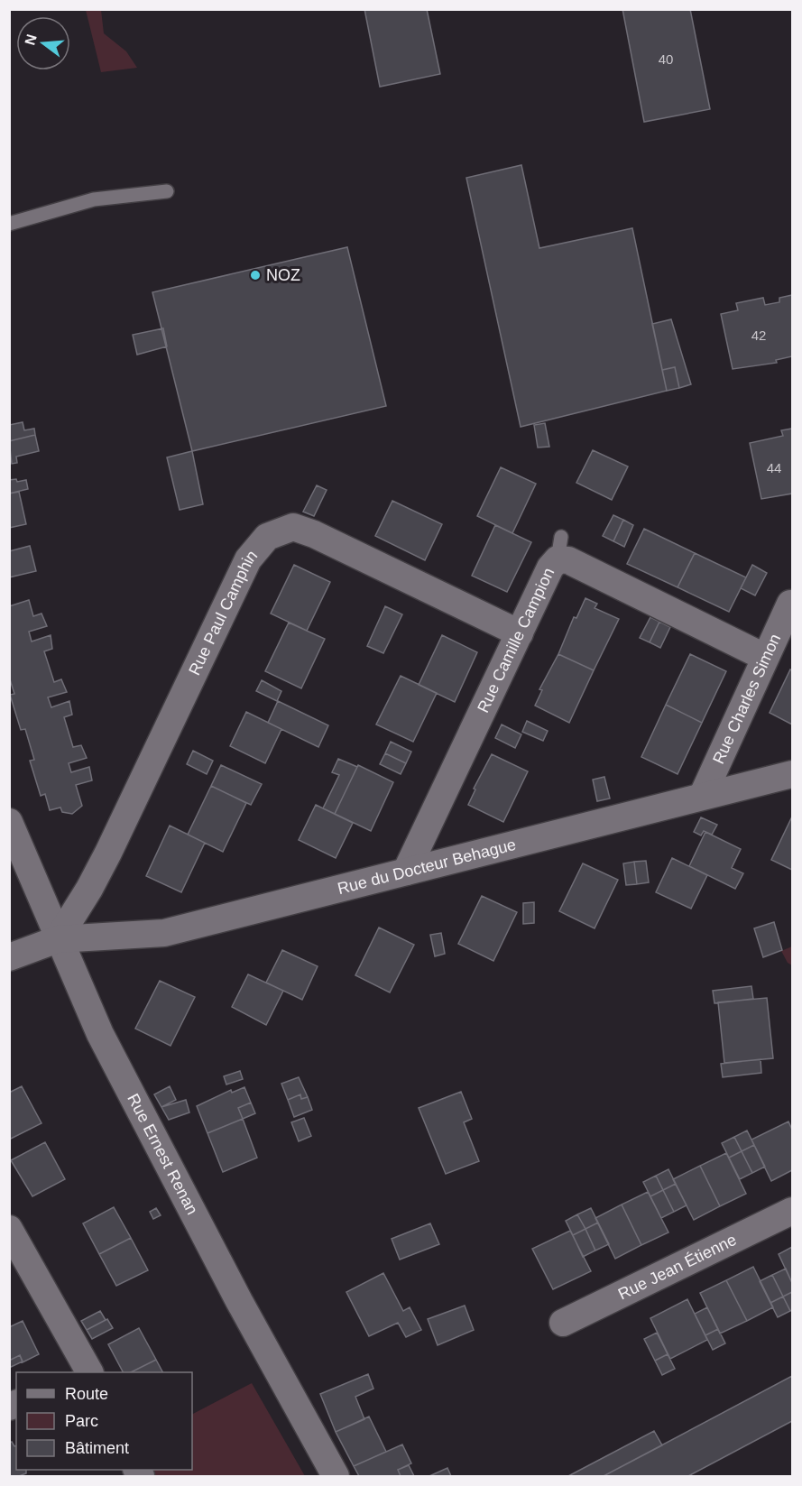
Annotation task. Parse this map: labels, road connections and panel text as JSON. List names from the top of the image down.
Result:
{
  "streets": {
    "street": [
      "Rue Paul Camphin",
      "Rue Camille Campion",
      "Rue Charles Simon",
      "Rue du Docteur Behague",
      "Rue Ernest Renan",
      "Rue Jean Étienne"
    ]
  },
  "crossings": [
    ["Rue Paul Camphin", "Rue Camille Campion"],
    ["Rue Paul Camphin", "Rue du Docteur Behague"],
    ["Rue Paul Camphin", "Rue Ernest Renan"],
    ["Rue Camille Campion", "Rue Charles Simon"],
    ["Rue Camille Campion", "Rue du Docteur Behague"],
    ["Rue Charles Simon", "Rue du Docteur Behague"],
    ["Rue du Docteur Behague", "Rue Ernest Renan"]
  ],
  "places": ["NOZ"],
  "house_numbers": ["40", "42", "44"],
  "legend": ["Route", "Parc", "Bâtiment"],
  "north": "left"
}
